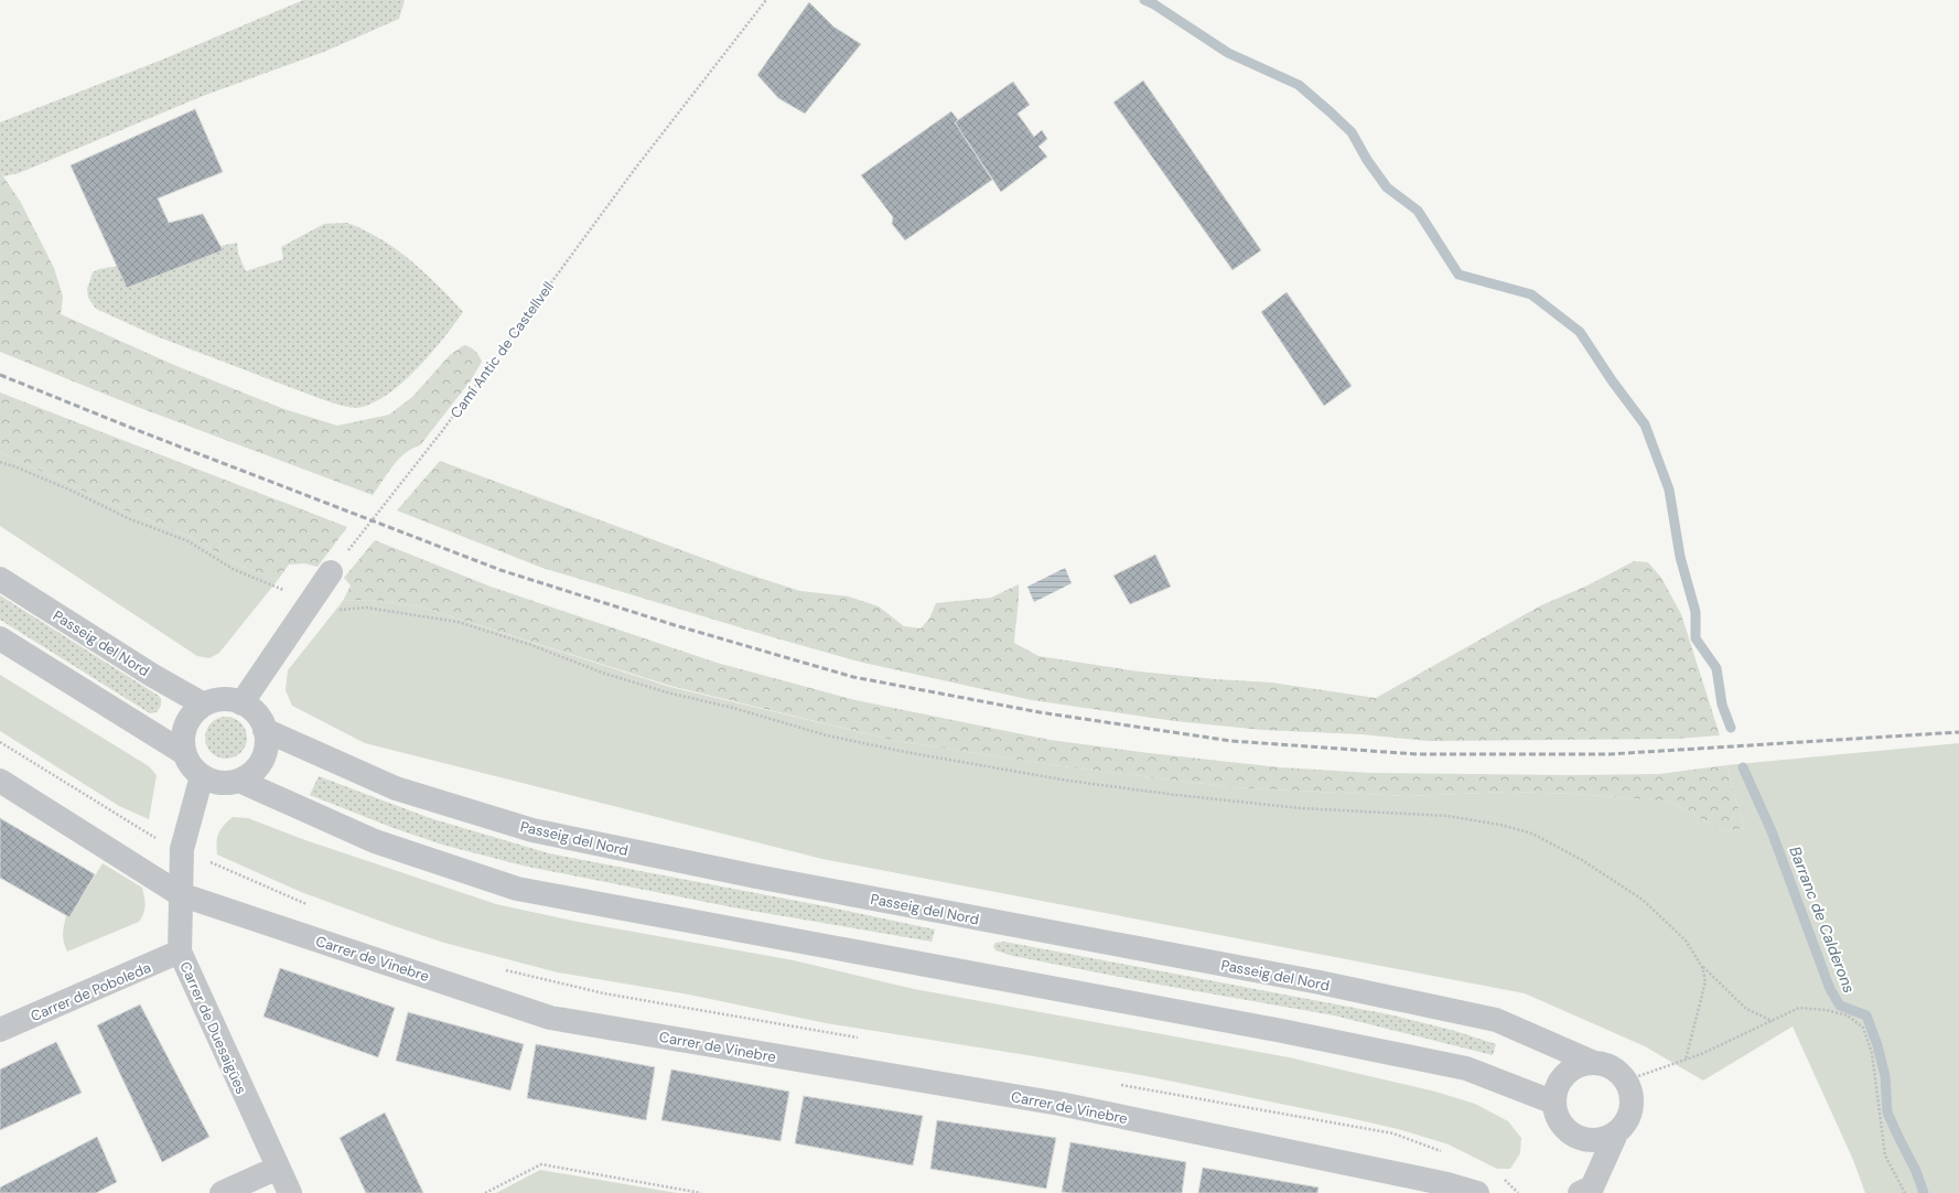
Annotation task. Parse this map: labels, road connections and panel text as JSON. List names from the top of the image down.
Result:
{
  "streets": {
    "street": [
      "Passeig del Nord",
      "Carrer de Vinebre",
      "Carrer de Poboleda",
      "Carrer de Duesaigües"
    ],
    "path": ["Camí Antic de Castellvell"]
  },
  "crossings": [
    ["Passeig del Nord", "Carrer de Duesaigües"],
    ["Carrer de Vinebre", "Carrer de Duesaigües"],
    ["Carrer de Poboleda", "Carrer de Duesaigües"]
  ],
  "water": ["Barranc de Calderons"]
}
